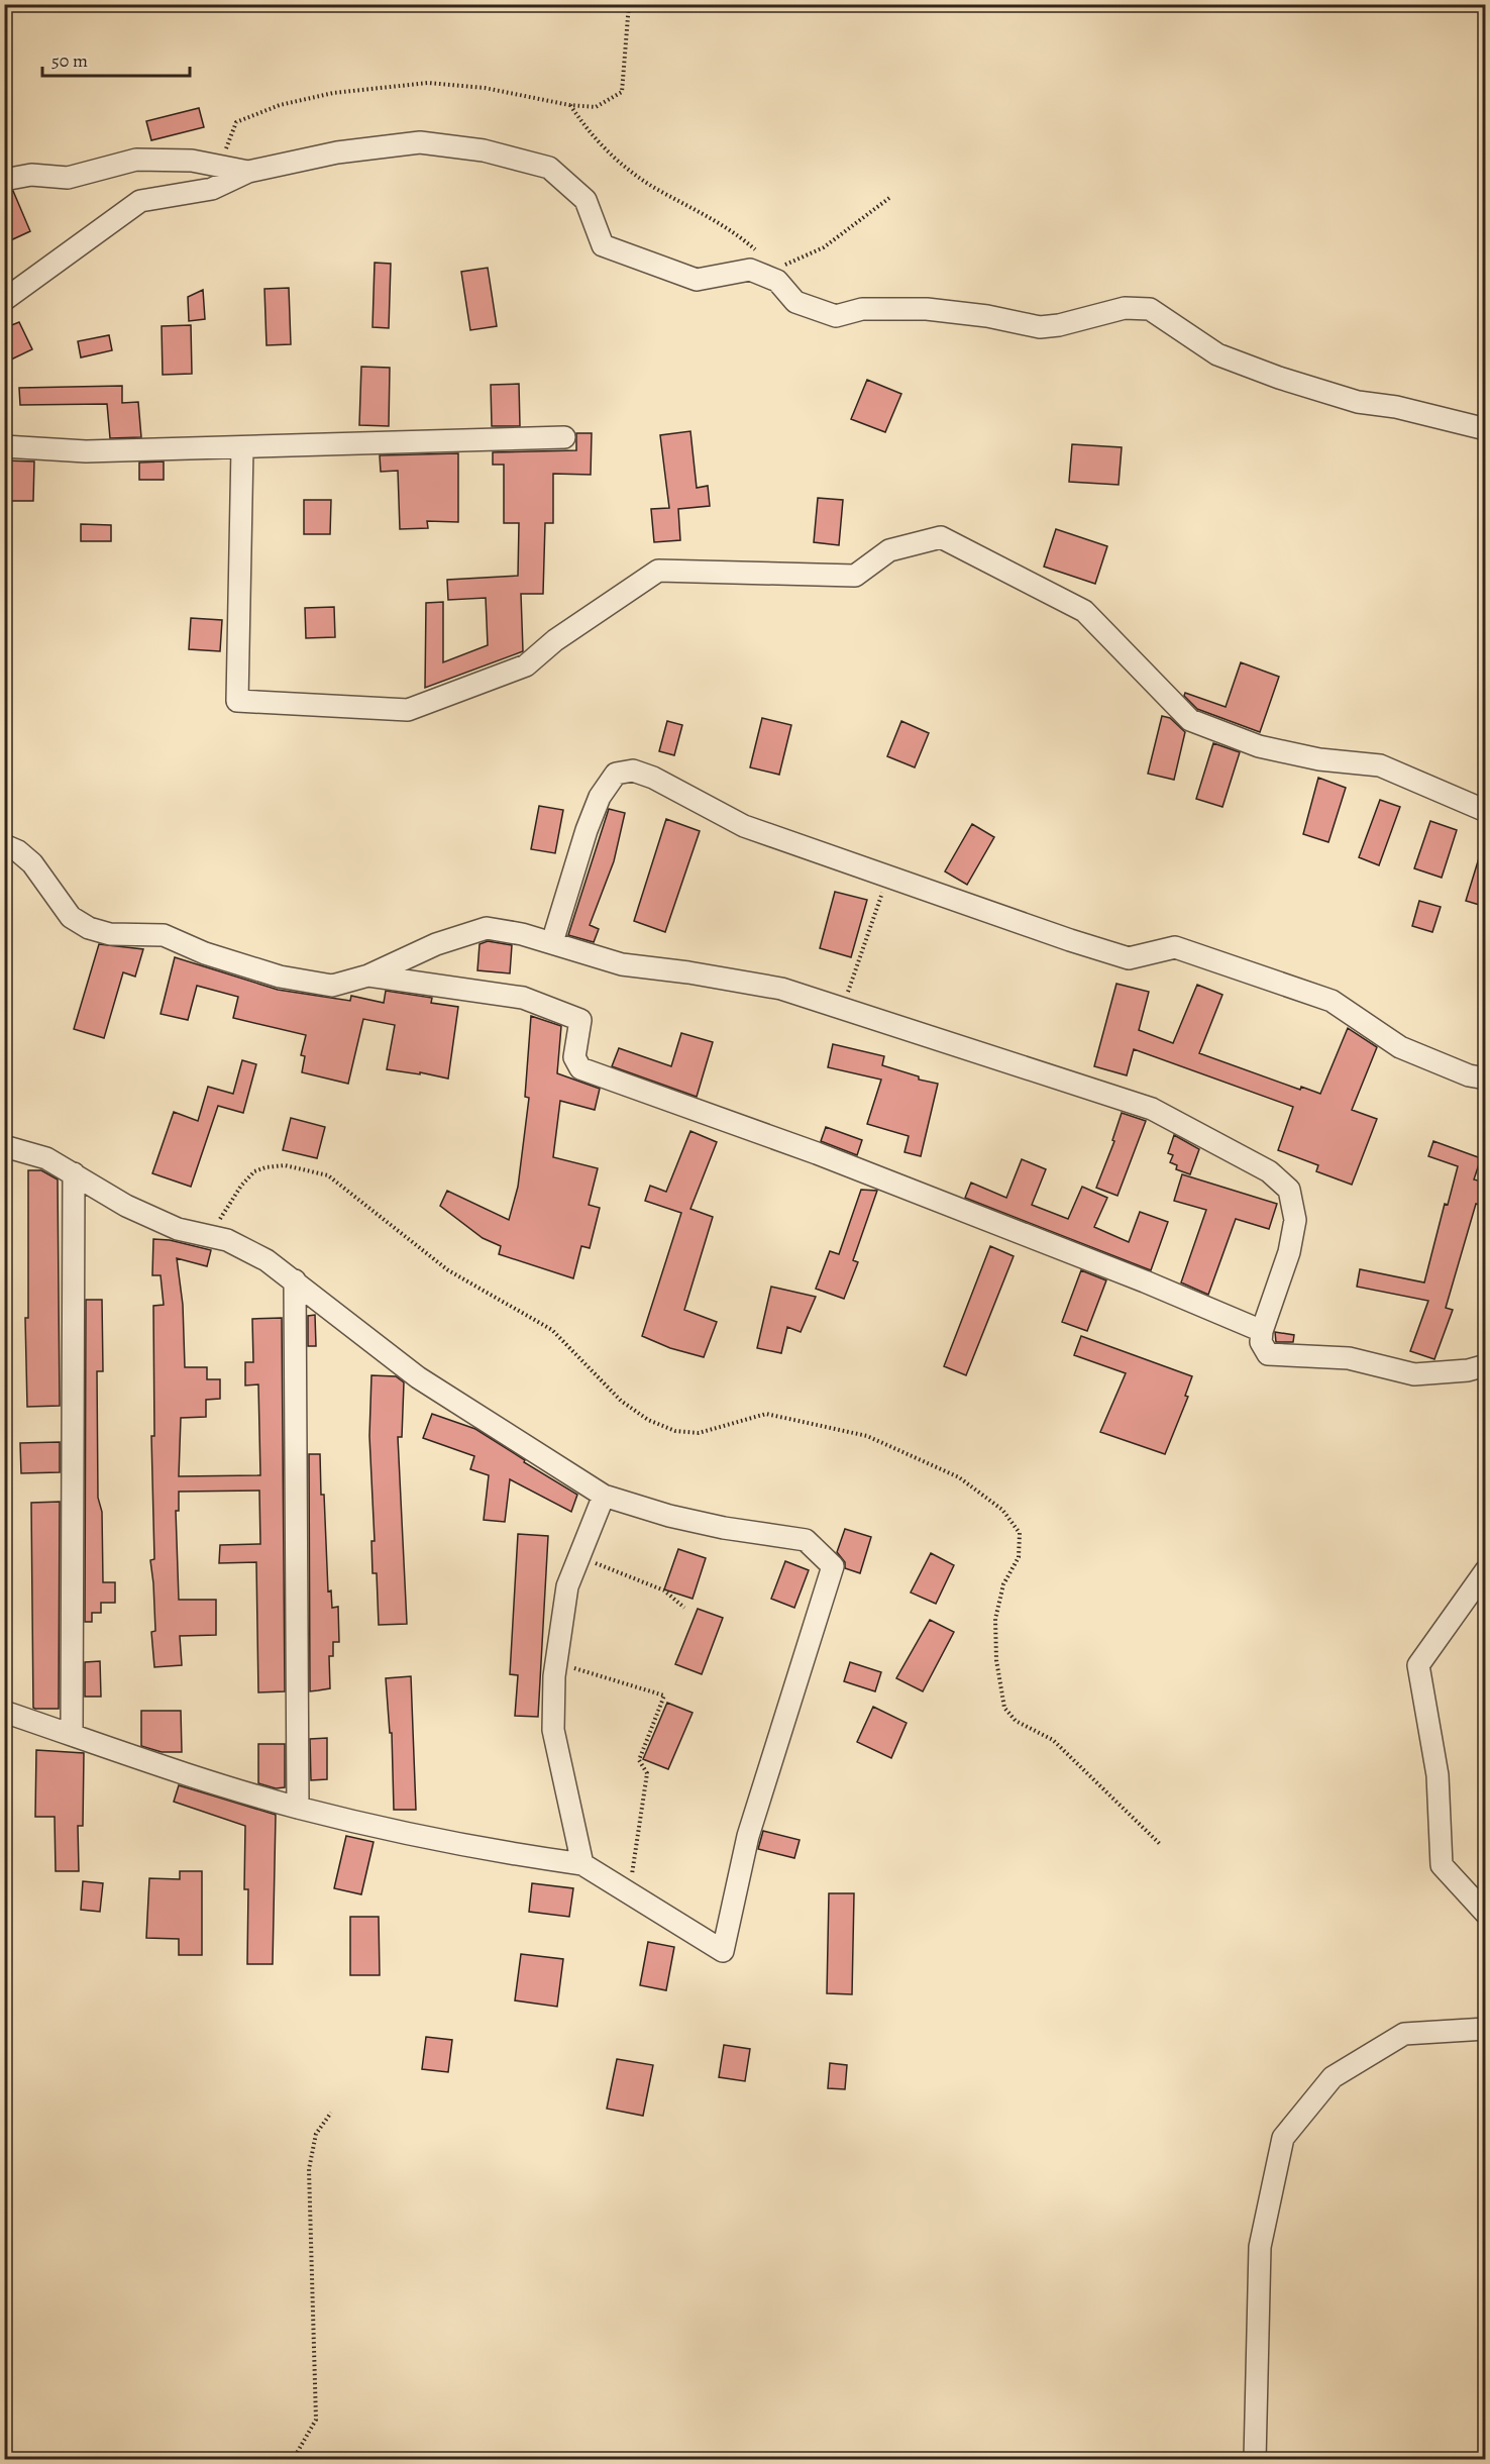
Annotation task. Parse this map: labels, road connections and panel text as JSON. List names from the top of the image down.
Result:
{
  "scale_bar": "50 m"
}
